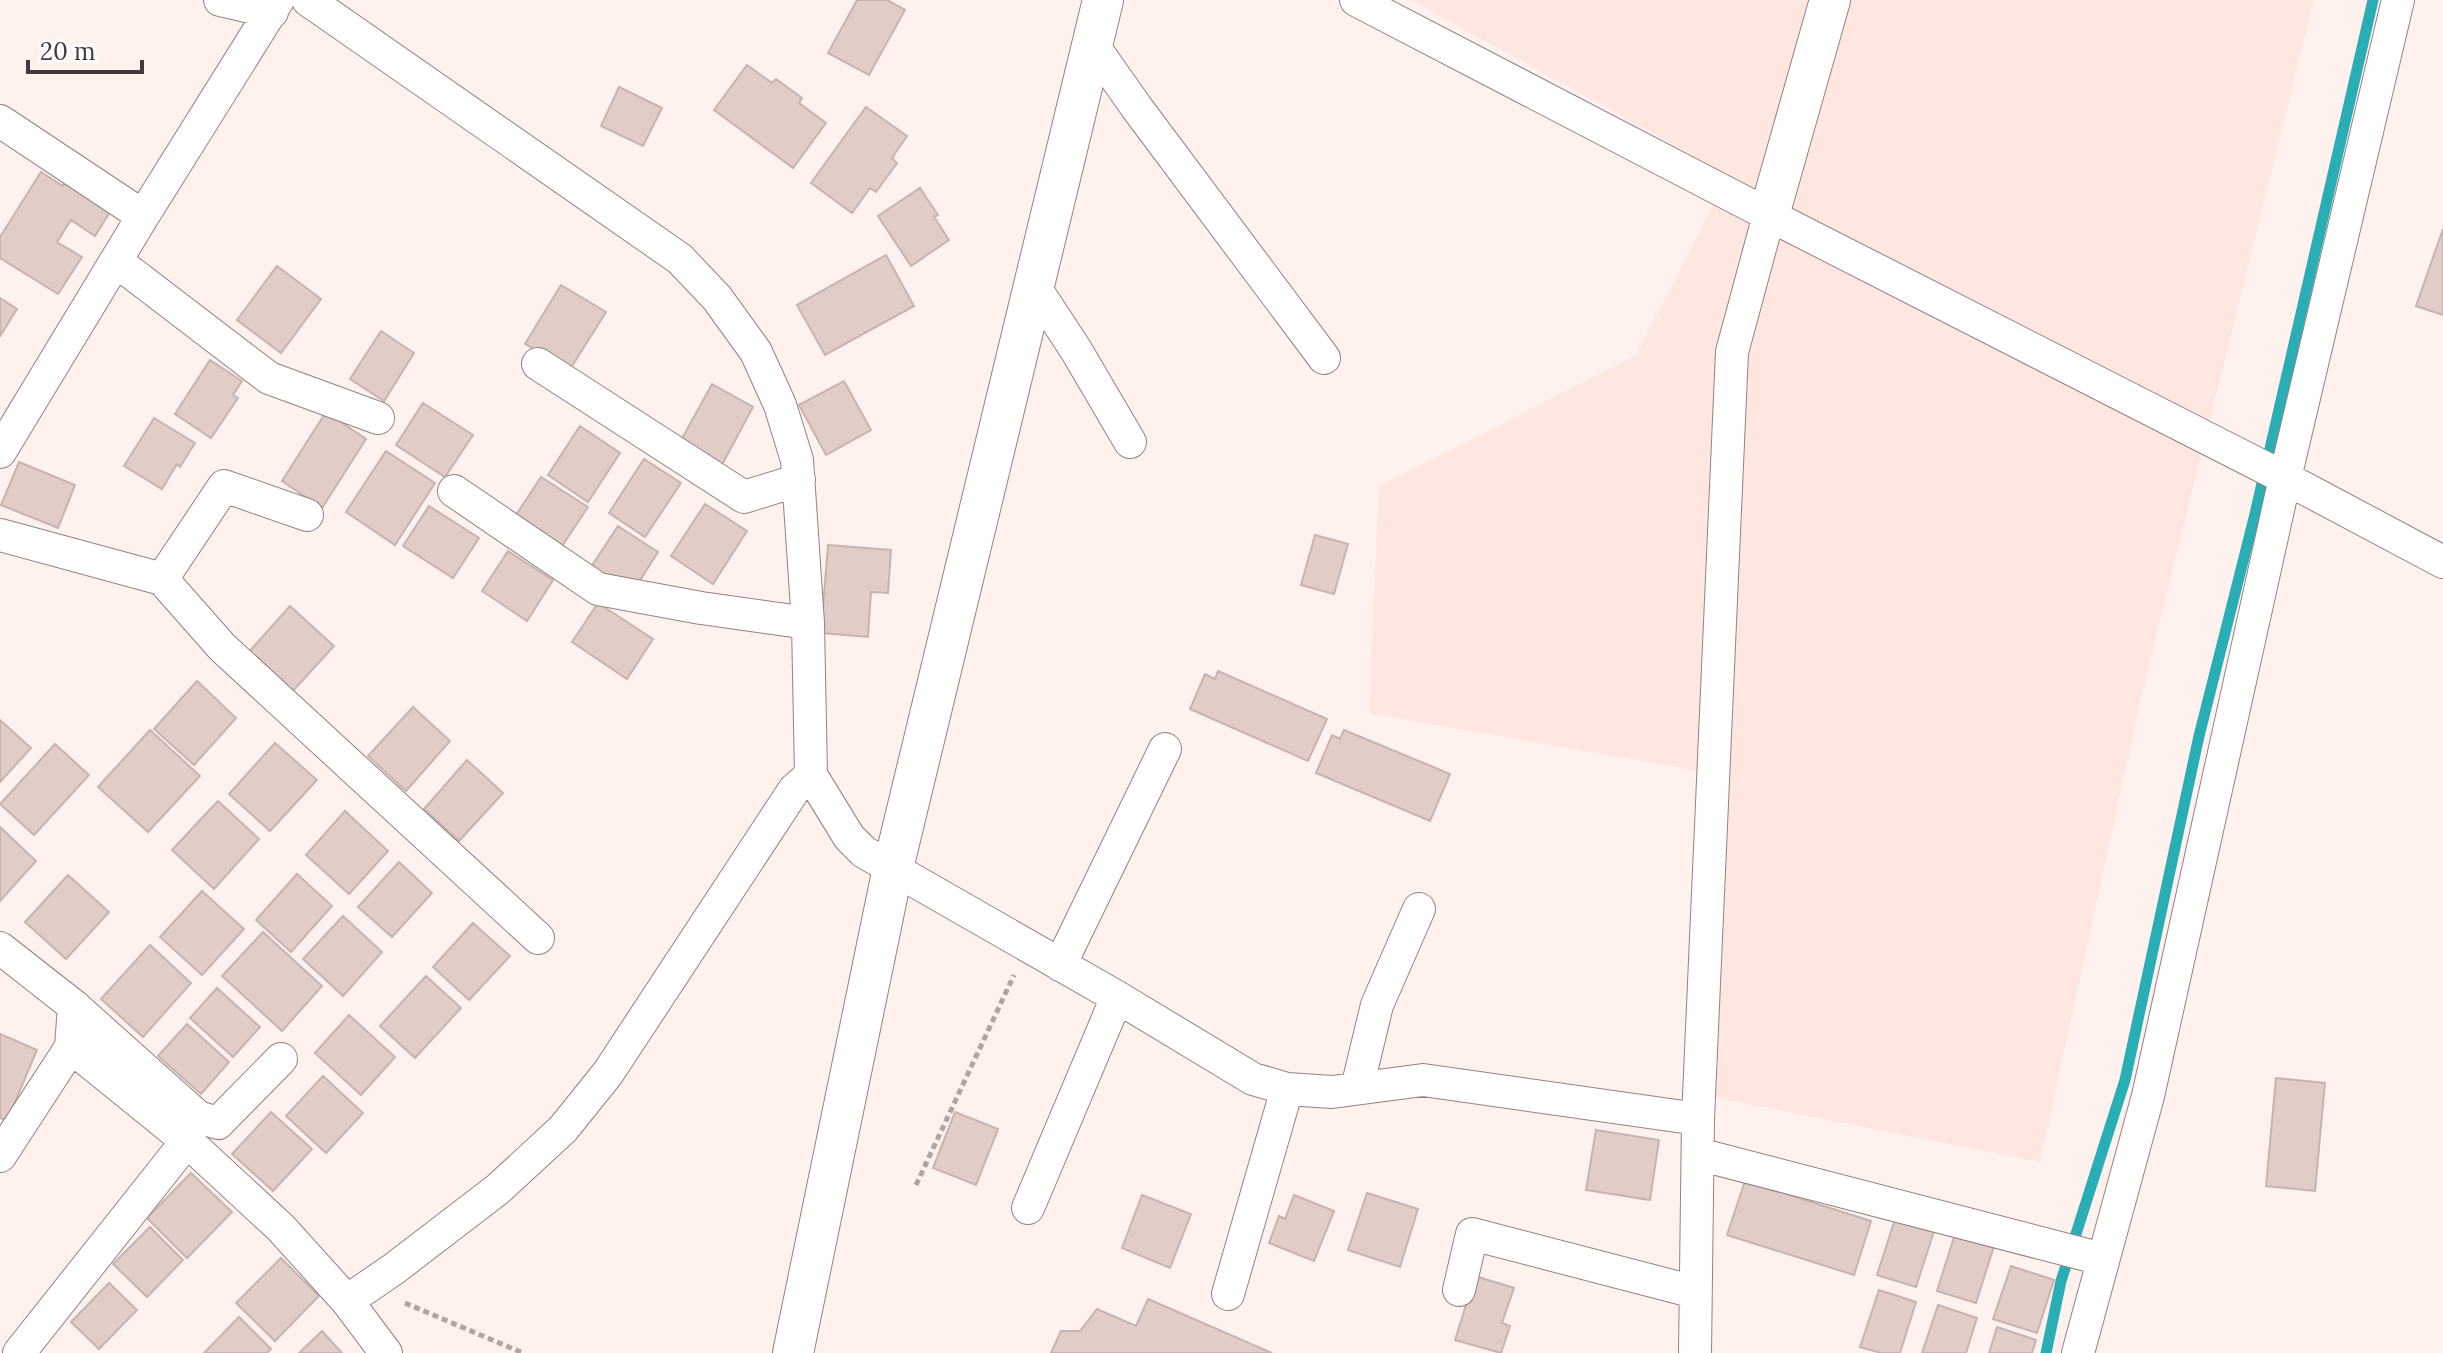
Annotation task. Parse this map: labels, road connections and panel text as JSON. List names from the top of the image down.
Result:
{
  "scale_bar": "20 m"
}
